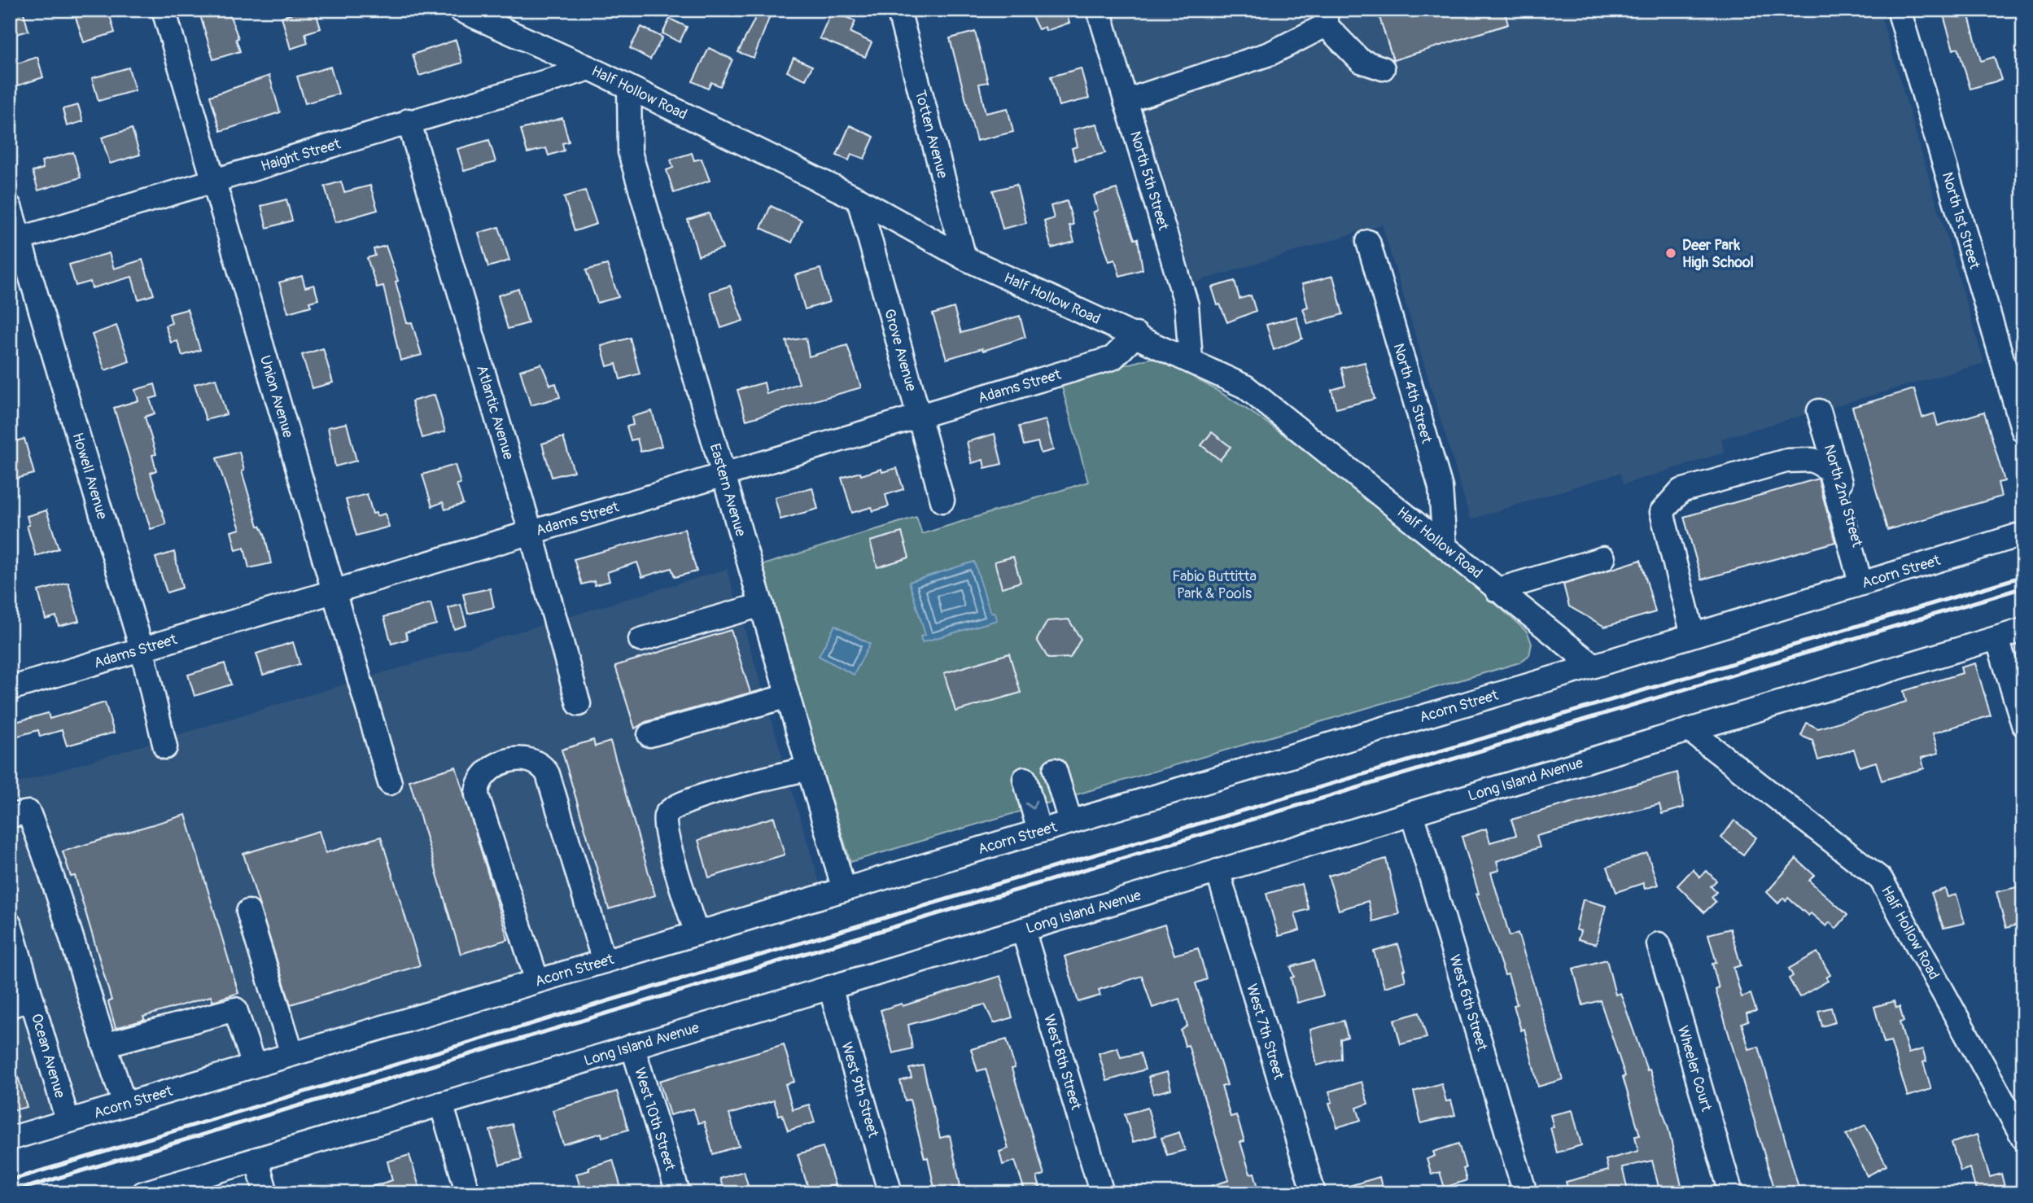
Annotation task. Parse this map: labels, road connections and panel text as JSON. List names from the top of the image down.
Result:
{
  "streets": {
    "street": [
      "Half Hollow Road",
      "Totten Avenue",
      "Haight Street",
      "North 5th Street",
      "North 1st Street",
      "Grove Avenue",
      "Adams Street",
      "North 4th Street",
      "Union Avenue",
      "Atlantic Avenue",
      "Howell Avenue",
      "Eastern Avenue",
      "North 2nd Street",
      "Acorn Street",
      "Long Island Avenue",
      "West 6th Street",
      "West 7th Street",
      "Ocean Avenue",
      "West 8th Street",
      "Wheeler Court",
      "West 9th Street",
      "West 10th Street"
    ]
  },
  "crossings": [
    ["Half Hollow Road", "Totten Avenue"],
    ["Half Hollow Road", "Haight Street"],
    ["Half Hollow Road", "North 5th Street"],
    ["Half Hollow Road", "Grove Avenue"],
    ["Half Hollow Road", "Adams Street"],
    ["Half Hollow Road", "North 4th Street"],
    ["Half Hollow Road", "Eastern Avenue"],
    ["Half Hollow Road", "Acorn Street"],
    ["Half Hollow Road", "Long Island Avenue"],
    ["Haight Street", "Union Avenue"],
    ["Haight Street", "Atlantic Avenue"],
    ["Haight Street", "Howell Avenue"],
    ["Grove Avenue", "Adams Street"],
    ["Adams Street", "Union Avenue"],
    ["Adams Street", "Atlantic Avenue"],
    ["Adams Street", "Howell Avenue"],
    ["Adams Street", "Eastern Avenue"],
    ["Eastern Avenue", "Acorn Street"],
    ["North 2nd Street", "Acorn Street"],
    ["Acorn Street", "Ocean Avenue"],
    ["Long Island Avenue", "West 6th Street"],
    ["Long Island Avenue", "West 7th Street"],
    ["Long Island Avenue", "West 8th Street"],
    ["Long Island Avenue", "West 9th Street"],
    ["Long Island Avenue", "West 10th Street"]
  ],
  "parks": ["Fabio Buttitta Park & Pools"],
  "places": ["Deer Park High School"]
}
